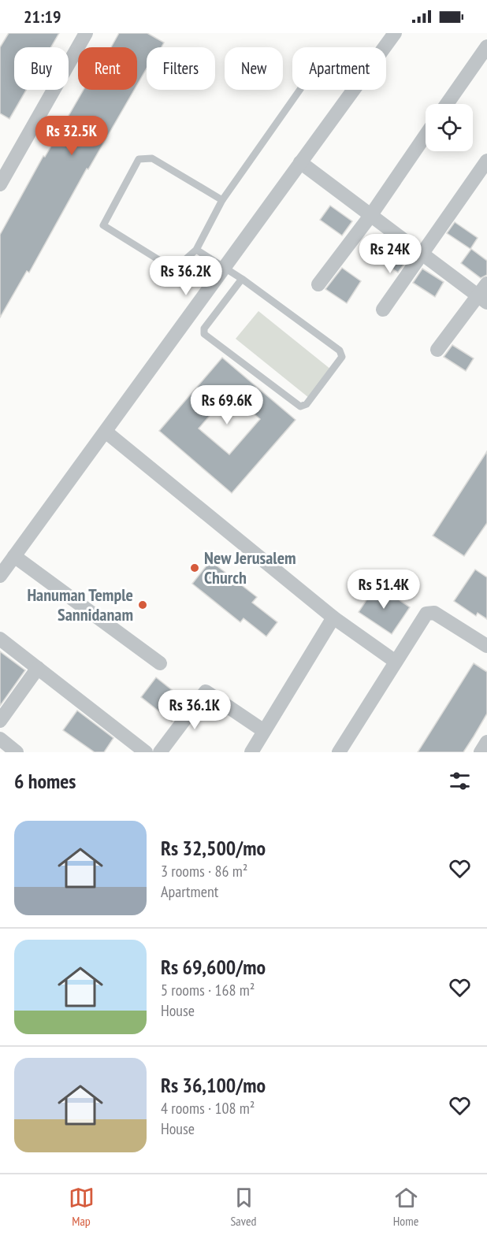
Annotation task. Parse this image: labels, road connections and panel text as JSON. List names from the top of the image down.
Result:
{
  "places": ["New Jerusalem Church", "Hanuman Temple Sannidanam"],
  "page": {
    "status": "21:19",
    "chip": [
      "Buy",
      "Rent",
      "Filters",
      "New",
      "Apartment"
    ],
    "price": [
      "Rs 32.5K",
      "Rs 24K",
      "Rs 36.2K",
      "Rs 69.6K",
      "Rs 51.4K",
      "Rs 36.1K"
    ],
    "heading": "6 homes",
    "list": [
      {
        "name": "Rs 32,500/mo",
        "note": "3 rooms · 86 m² · Apartment"
      },
      {
        "name": "Rs 69,600/mo",
        "note": "5 rooms · 168 m² · House"
      },
      {
        "name": "Rs 36,100/mo",
        "note": "4 rooms · 108 m² · House"
      }
    ],
    "tabs": ["Map", "Saved", "Home"]
  }
}
